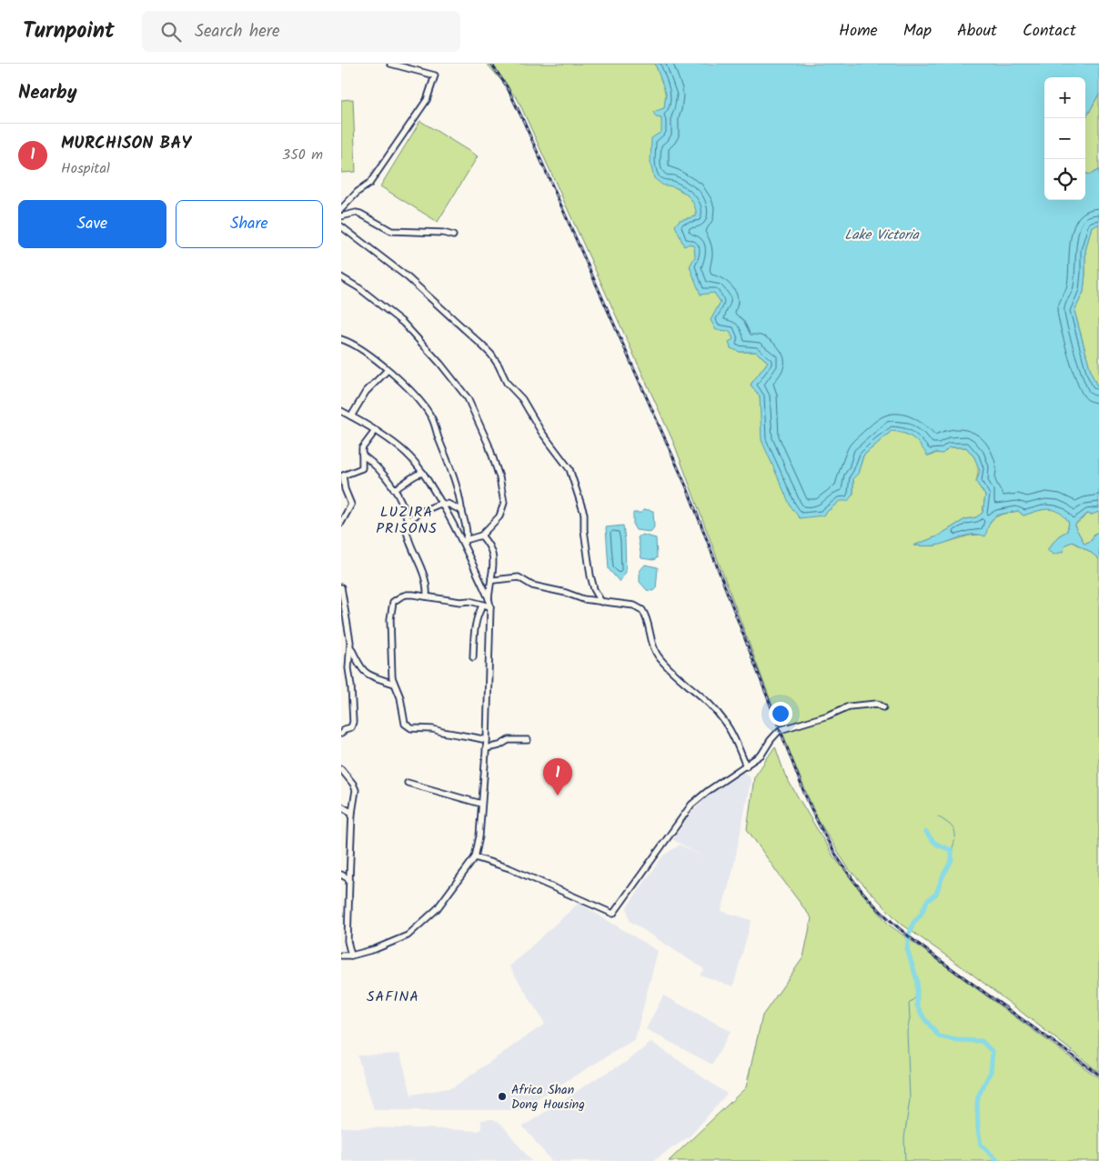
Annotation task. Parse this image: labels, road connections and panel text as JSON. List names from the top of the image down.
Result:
{
  "districts": ["LUZIRA PRISONS", "SAFINA"],
  "water": ["Lake Victoria"],
  "places": ["Africa Shan Dong Housing"],
  "page": {
    "header": "Turnpoint",
    "search": "Search here",
    "nav": [
      "Home",
      "Map",
      "About",
      "Contact"
    ],
    "heading": "Nearby",
    "map_buttons": ["+", "−"],
    "list": [
      {
        "mark": "1",
        "name": "MURCHISON BAY",
        "note": "Hospital",
        "value": "350 m"
      }
    ],
    "buttons": ["Save", "Share"],
    "pins": "1"
  }
}
